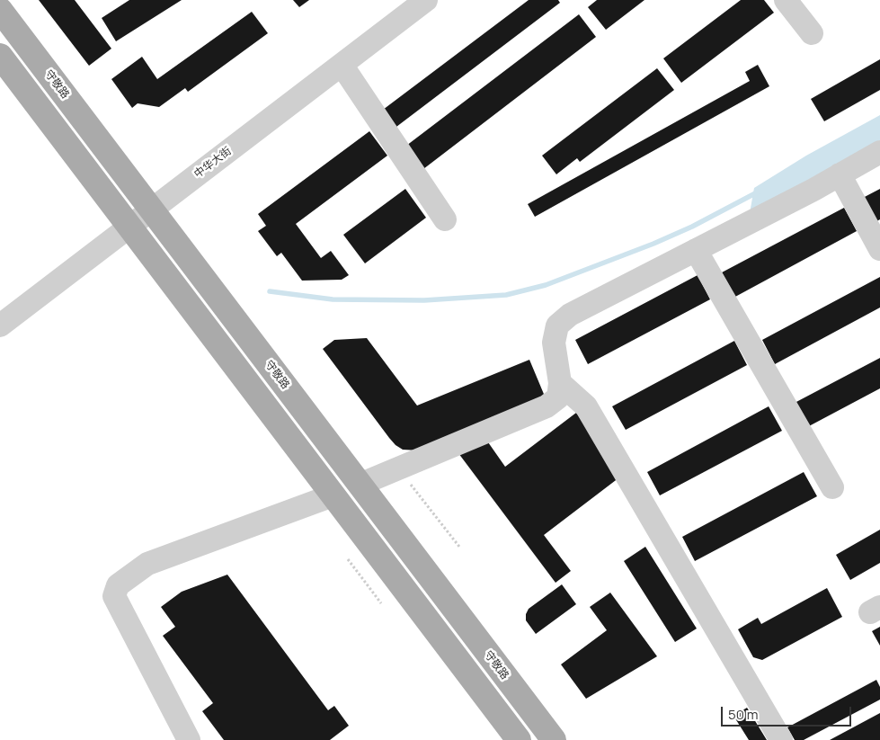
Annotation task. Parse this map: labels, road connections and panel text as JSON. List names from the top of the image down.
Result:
{
  "streets": {
    "main road": ["守敬路"],
    "street": ["中华大街"]
  },
  "crossings": [
    ["守敬路", "中华大街"]
  ],
  "scale_bar": "50 m"
}
